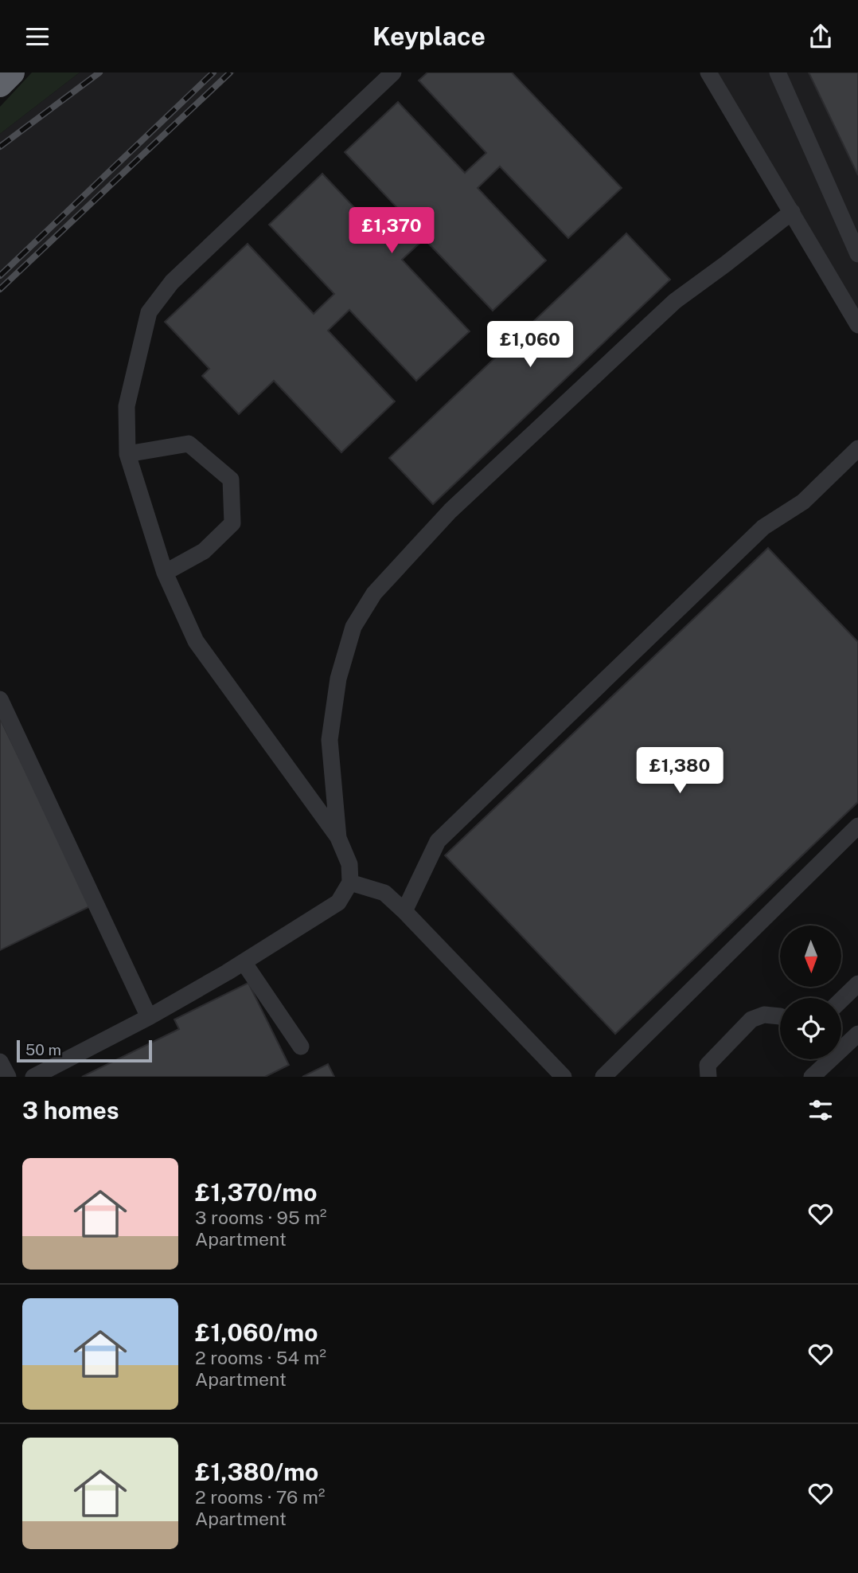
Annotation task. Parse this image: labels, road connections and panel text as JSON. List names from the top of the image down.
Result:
{
  "scale_bar": "50 m",
  "north": "bottom",
  "page": {
    "header": "Keyplace",
    "price": ["£1,370", "£1,060", "£1,380"],
    "scale": "50 m",
    "heading": "3 homes",
    "list": [
      {
        "name": "£1,370/mo",
        "note": "3 rooms · 95 m² · Apartment"
      },
      {
        "name": "£1,060/mo",
        "note": "2 rooms · 54 m² · Apartment"
      },
      {
        "name": "£1,380/mo",
        "note": "2 rooms · 76 m² · Apartment"
      }
    ]
  }
}
